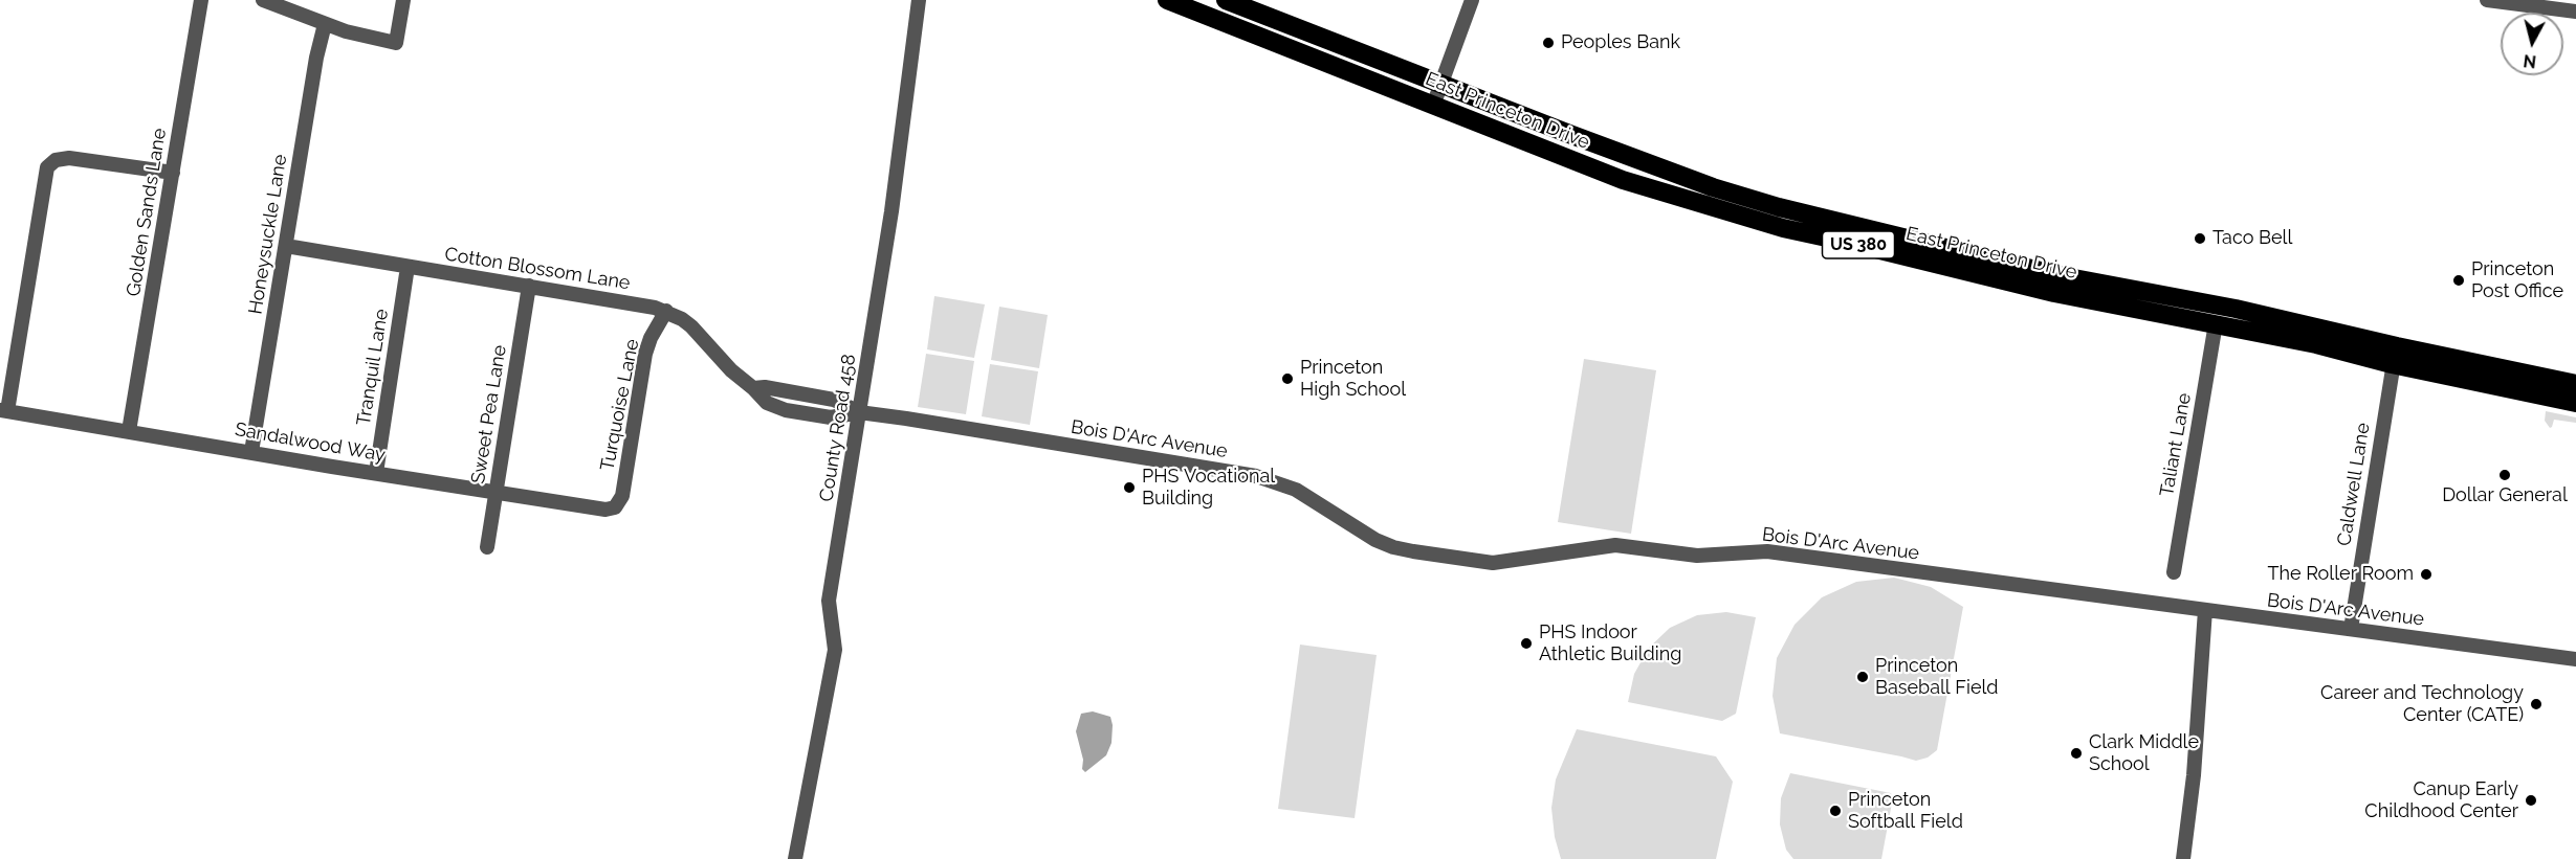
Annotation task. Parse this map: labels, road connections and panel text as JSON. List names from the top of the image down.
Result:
{
  "streets": {
    "highway": ["East Princeton Drive", "US 380"],
    "street": [
      "Golden Sands Lane",
      "Honeysuckle Lane",
      "Cotton Blossom Lane",
      "Tranquil Lane",
      "Turquoise Lane",
      "Sweet Pea Lane",
      "County Road 458",
      "Bois D'Arc Avenue",
      "Sandalwood Way",
      "Taliant Lane",
      "Caldwell Lane"
    ]
  },
  "crossings": [
    ["East Princeton Drive", "Taliant Lane"],
    ["East Princeton Drive", "Caldwell Lane"],
    ["Golden Sands Lane", "Sandalwood Way"],
    ["Honeysuckle Lane", "Cotton Blossom Lane"],
    ["Honeysuckle Lane", "Sandalwood Way"],
    ["Cotton Blossom Lane", "Tranquil Lane"],
    ["Cotton Blossom Lane", "Turquoise Lane"],
    ["Cotton Blossom Lane", "Sweet Pea Lane"],
    ["Cotton Blossom Lane", "County Road 458"],
    ["Cotton Blossom Lane", "Bois D'Arc Avenue"],
    ["Tranquil Lane", "Sandalwood Way"],
    ["Turquoise Lane", "Sandalwood Way"],
    ["Sweet Pea Lane", "Sandalwood Way"],
    ["County Road 458", "Bois D'Arc Avenue"],
    ["Bois D'Arc Avenue", "Caldwell Lane"]
  ],
  "places": [
    "Peoples Bank",
    "Taco Bell",
    "Princeton Post Office",
    "Princeton High School",
    "Dollar General",
    "PHS Vocational Building",
    "The Roller Room",
    "PHS Indoor Athletic Building",
    "Princeton Baseball Field",
    "Career and Technology Center (CATE)",
    "Clark Middle School",
    "Canup Early Childhood Center",
    "Princeton Softball Field"
  ],
  "north": "bottom"
}
